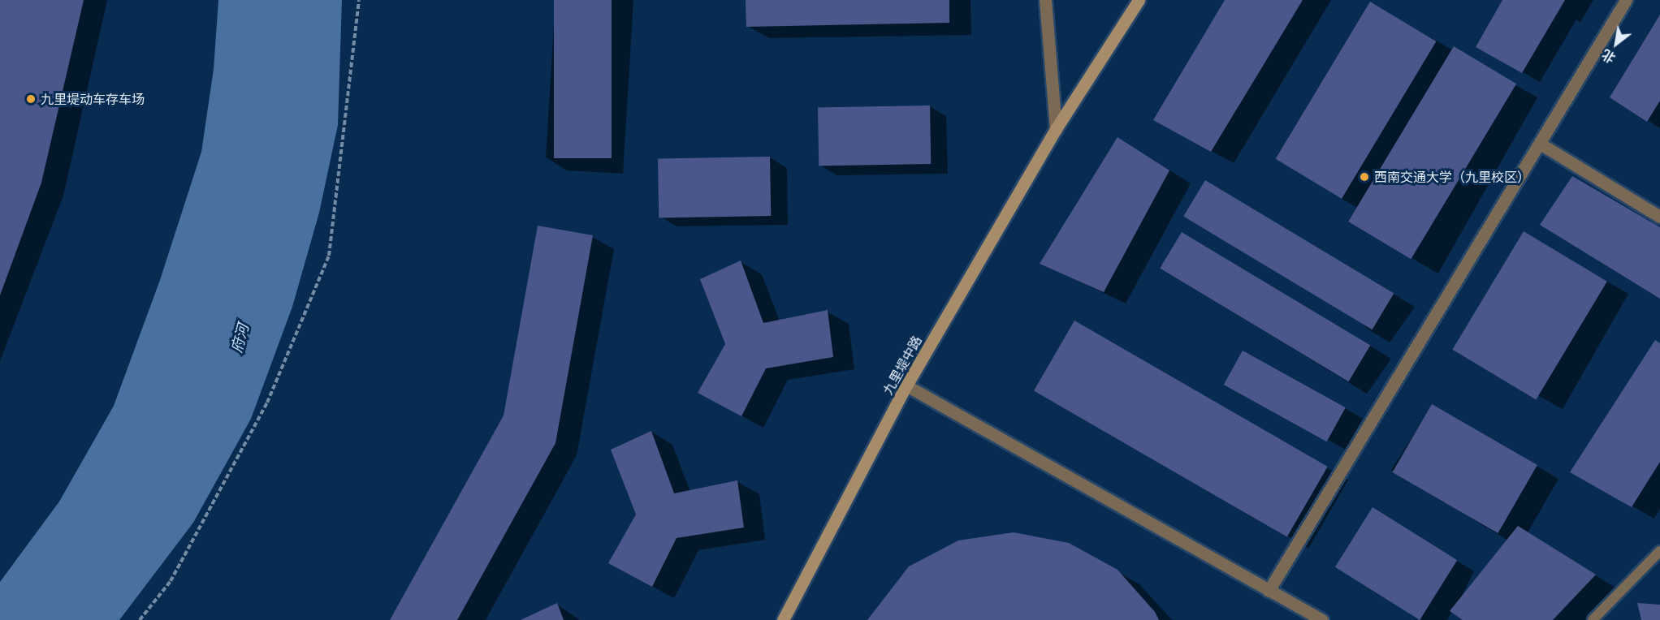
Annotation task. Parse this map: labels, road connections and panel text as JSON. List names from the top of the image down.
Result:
{
  "streets": {
    "street": ["九里堤中路"]
  },
  "water": ["府河"],
  "places": ["九里堤动车存车场", "西南交通大学（九里校区）"],
  "north": "bottom left"
}
